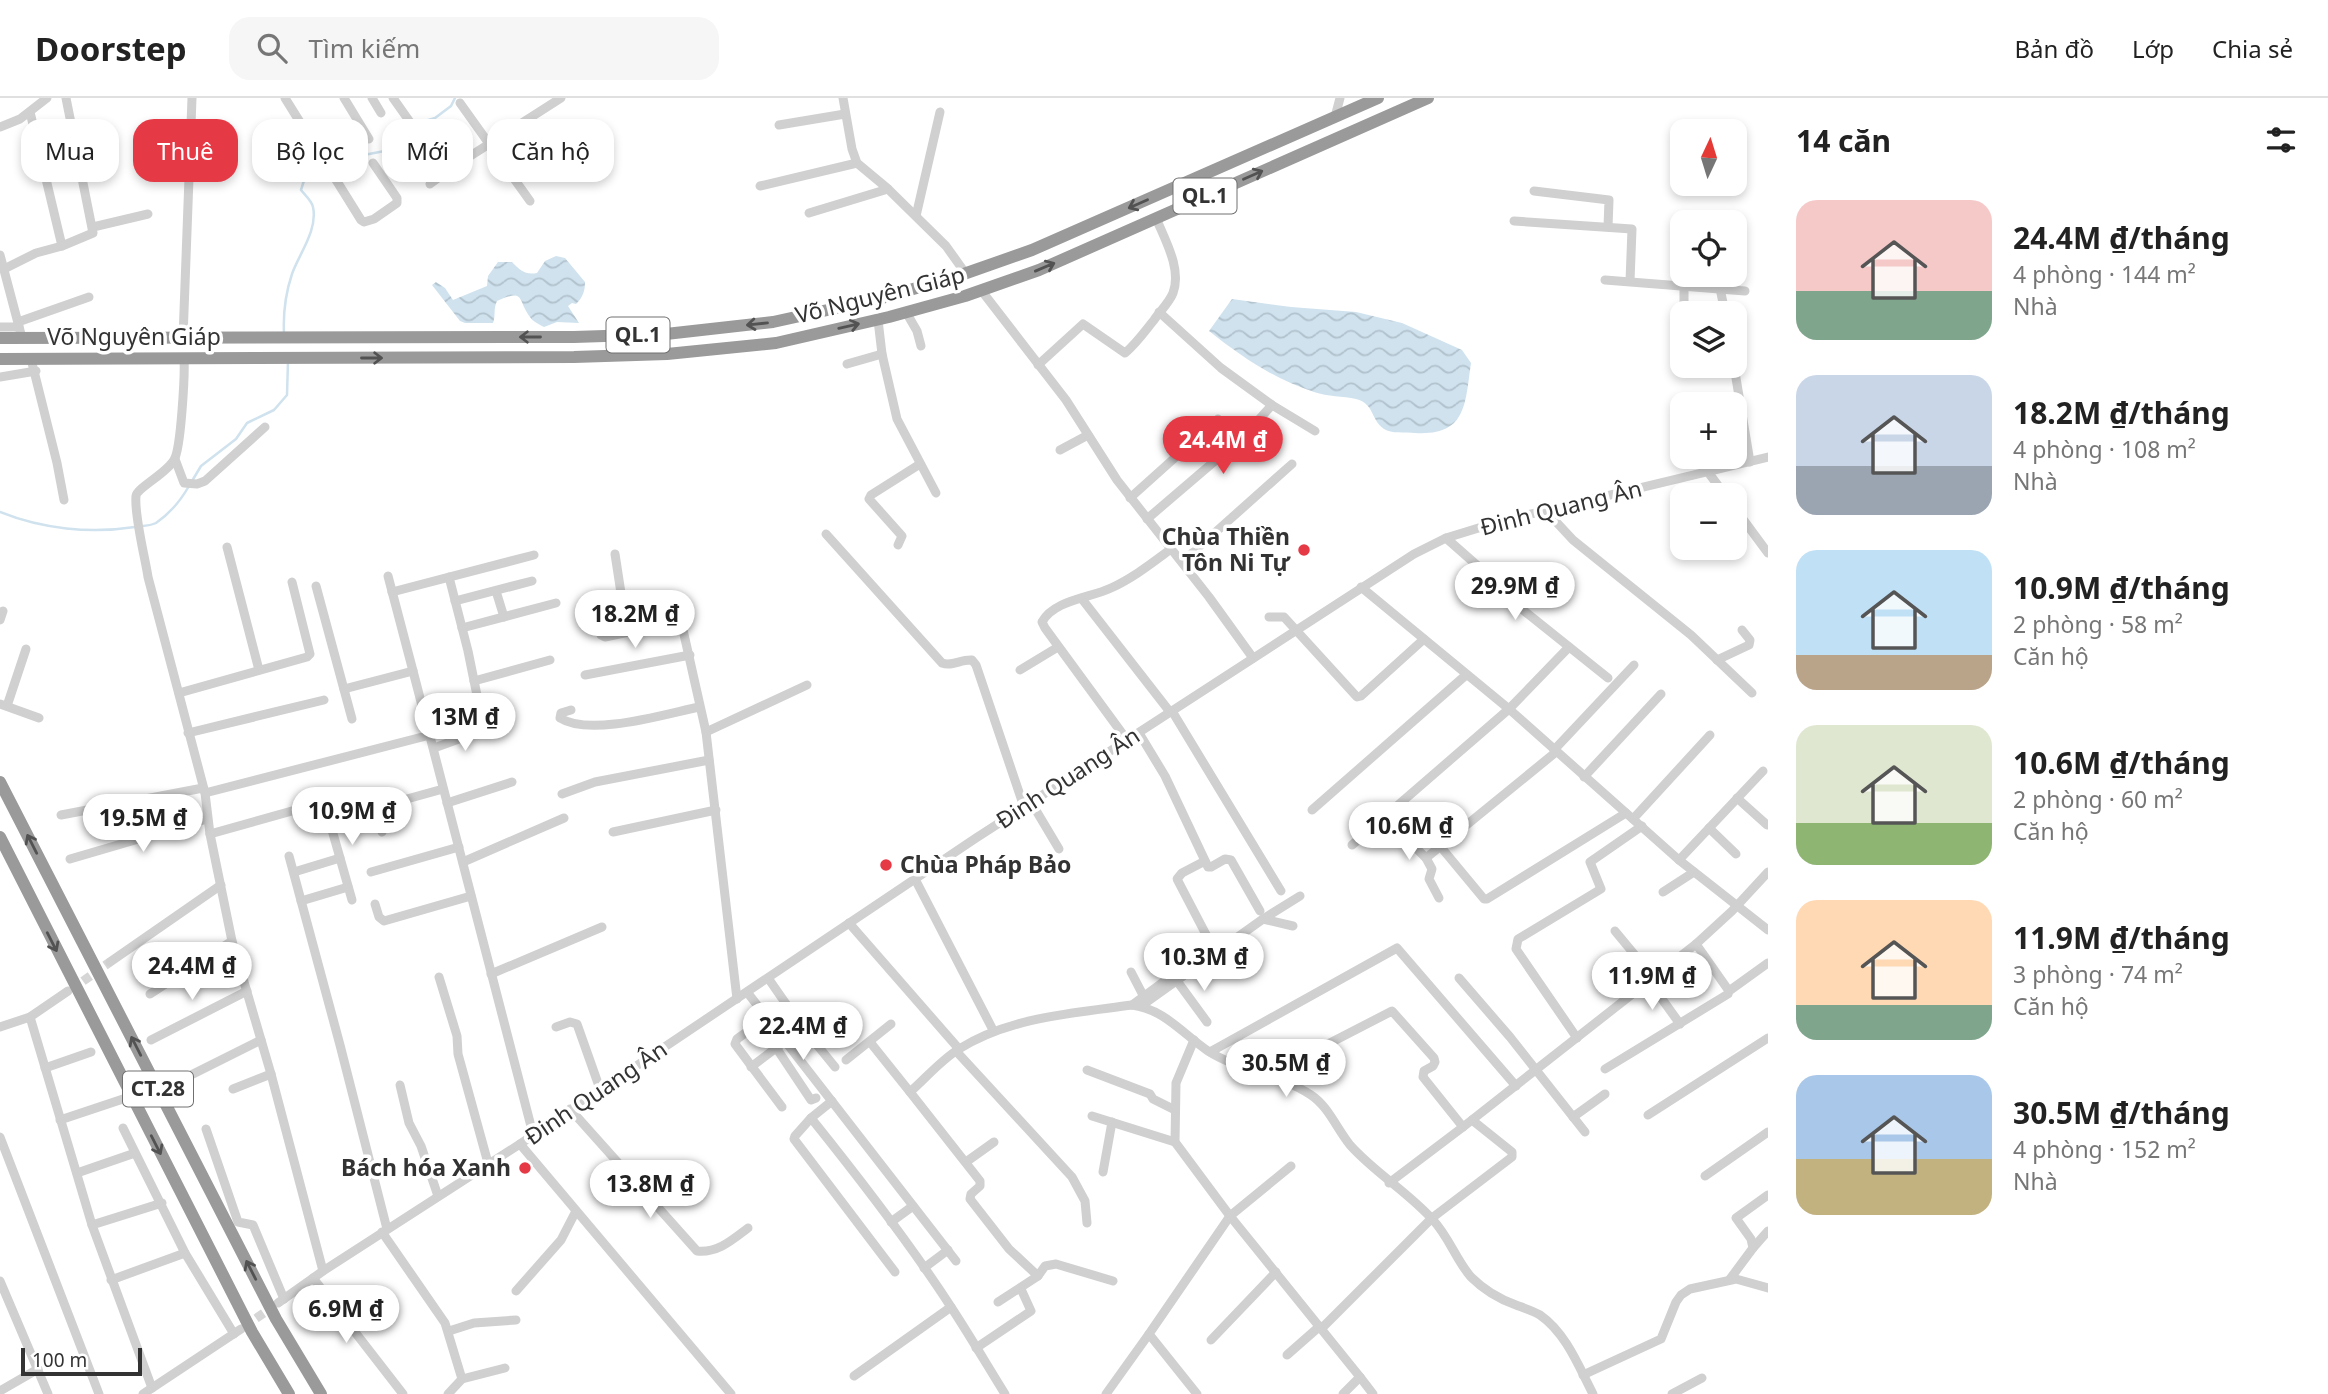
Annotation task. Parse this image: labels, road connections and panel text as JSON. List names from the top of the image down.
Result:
{
  "streets": {
    "highway": ["QL.1", "Võ Nguyên Giáp", "CT.28"],
    "street": ["Đinh Quang Ân"]
  },
  "places": ["Chùa Thiền Tôn Ni Tự", "Chùa Pháp Bảo", "Bách hóa Xanh"],
  "scale_bar": "100 m",
  "north": "top",
  "page": {
    "header": "Doorstep",
    "search": "Tìm kiếm",
    "nav": ["Bản đồ", "Lớp", "Chia sẻ"],
    "heading": "14 căn",
    "map_buttons": ["+", "−"],
    "chip": [
      "Mua",
      "Thuê",
      "Bộ lọc",
      "Mới",
      "Căn hộ"
    ],
    "list": [
      {
        "name": "24.4M ₫/tháng",
        "note": "4 phòng · 144 m² · Nhà"
      },
      {
        "name": "18.2M ₫/tháng",
        "note": "4 phòng · 108 m² · Nhà"
      },
      {
        "name": "10.9M ₫/tháng",
        "note": "2 phòng · 58 m² · Căn hộ"
      },
      {
        "name": "10.6M ₫/tháng",
        "note": "2 phòng · 60 m² · Căn hộ"
      },
      {
        "name": "11.9M ₫/tháng",
        "note": "3 phòng · 74 m² · Căn hộ"
      },
      {
        "name": "30.5M ₫/tháng",
        "note": "4 phòng · 152 m² · Nhà"
      }
    ],
    "price": [
      "24.4M ₫",
      "29.9M ₫",
      "18.2M ₫",
      "13M ₫",
      "10.9M ₫",
      "19.5M ₫",
      "10.6M ₫",
      "10.3M ₫",
      "24.4M ₫",
      "11.9M ₫",
      "22.4M ₫",
      "30.5M ₫",
      "13.8M ₫",
      "6.9M ₫"
    ],
    "scale": "100 m"
  }
}
